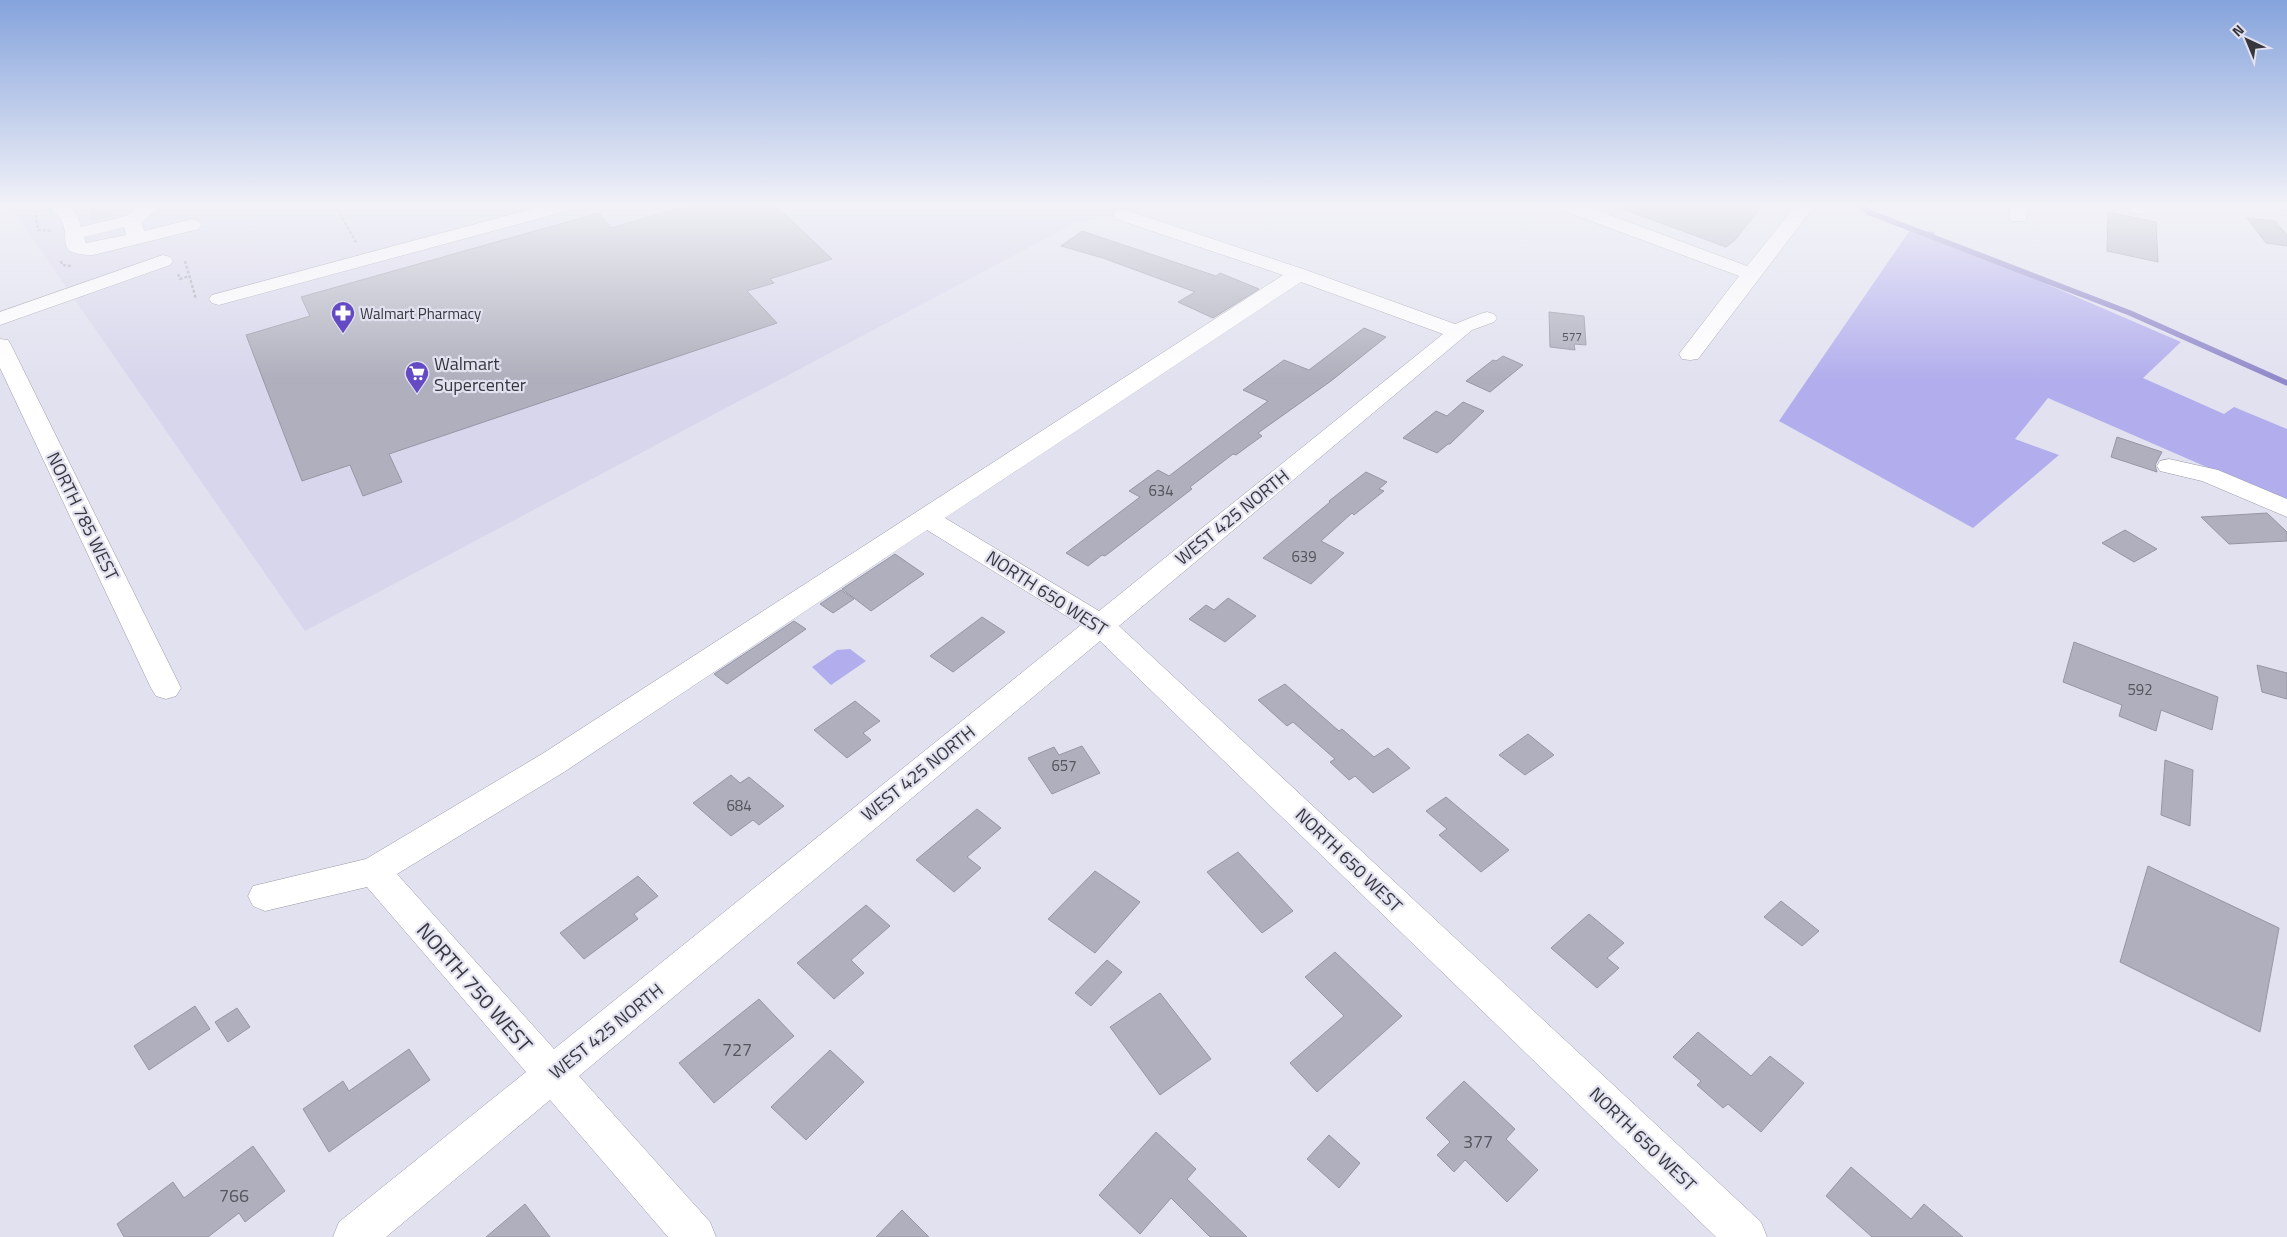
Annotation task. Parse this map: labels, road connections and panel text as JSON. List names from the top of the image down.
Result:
{
  "streets": {
    "street": [
      "NORTH 785 WEST",
      "WEST 425 NORTH",
      "NORTH 650 WEST",
      "NORTH 750 WEST"
    ]
  },
  "crossings": [
    ["WEST 425 NORTH", "NORTH 650 WEST"],
    ["WEST 425 NORTH", "NORTH 750 WEST"]
  ],
  "places": {
    "pharmacy": ["Walmart Pharmacy"],
    "supermarket": ["Walmart Supercenter"]
  },
  "house_numbers": [
    "577",
    "634",
    "639",
    "592",
    "657",
    "684",
    "727",
    "377",
    "766"
  ],
  "north": "top left"
}
